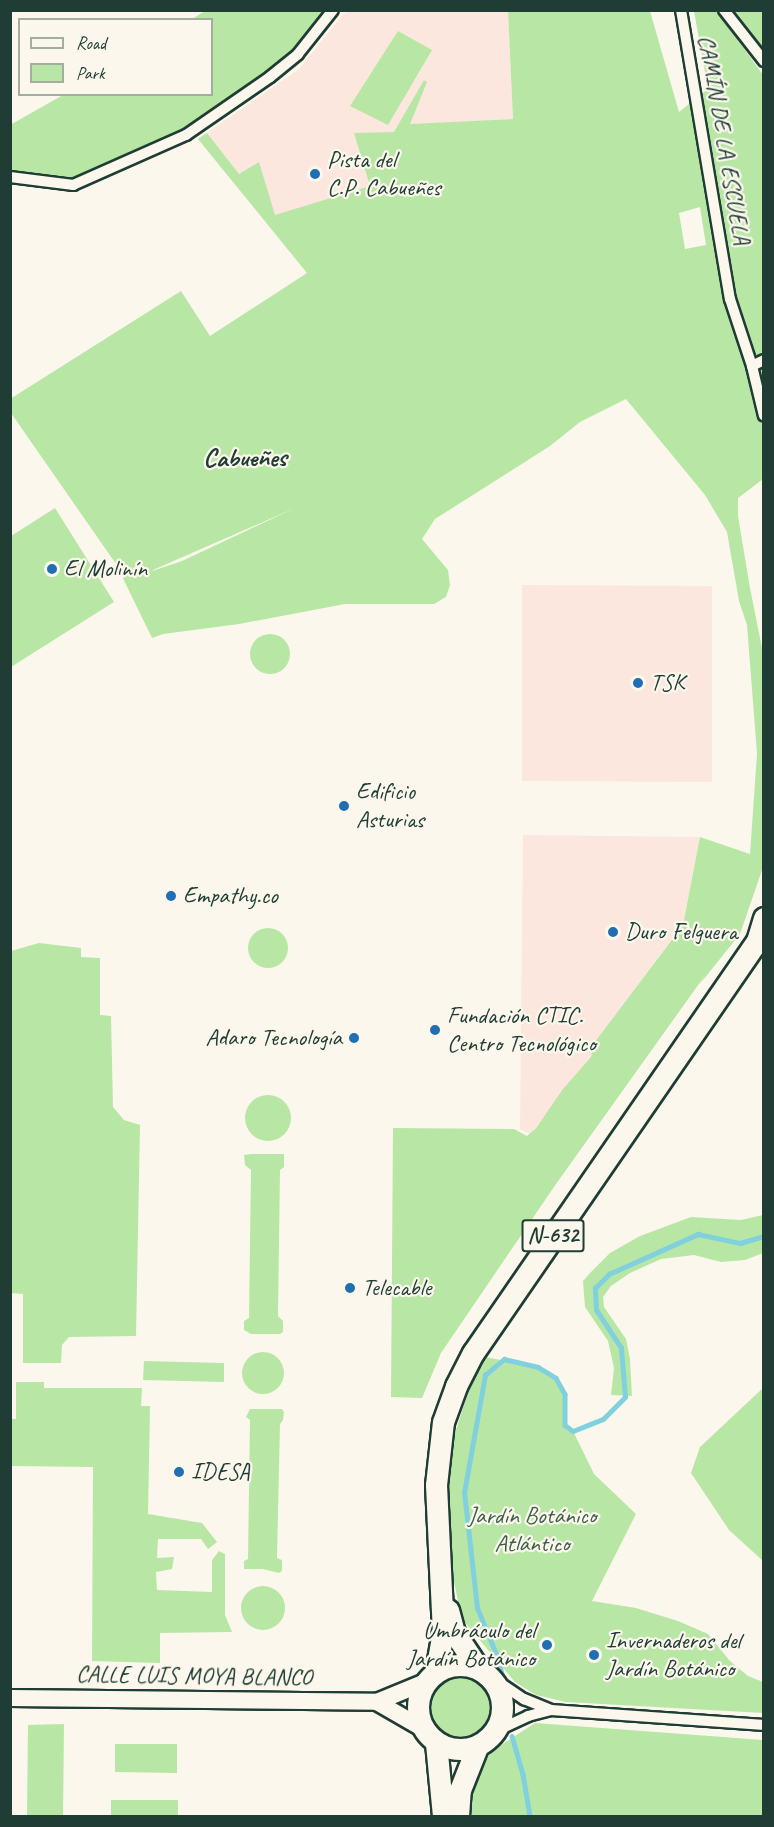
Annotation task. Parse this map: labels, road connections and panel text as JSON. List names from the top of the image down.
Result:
{
  "streets": {
    "highway": ["N-632"],
    "street": ["CAMÍN DE LA ESCUELA", "CALLE LUIS MOYA BLANCO"]
  },
  "crossings": [
    ["N-632", "CALLE LUIS MOYA BLANCO"]
  ],
  "districts": ["Cabueñes"],
  "parks": ["Jardín Botánico Atlántico"],
  "places": [
    "Pista del C.P. Cabueñes",
    "El Molinín",
    "TSK",
    "Edificio Asturias",
    "Empathy.co",
    "Duro Felguera",
    "Fundación CTIC. Centro Tecnológico",
    "Adaro Tecnología",
    "Telecable",
    "IDESA",
    "Umbráculo del Jardín Botánico",
    "Invernaderos del Jardín Botánico"
  ],
  "legend": ["Road", "Park"]
}
